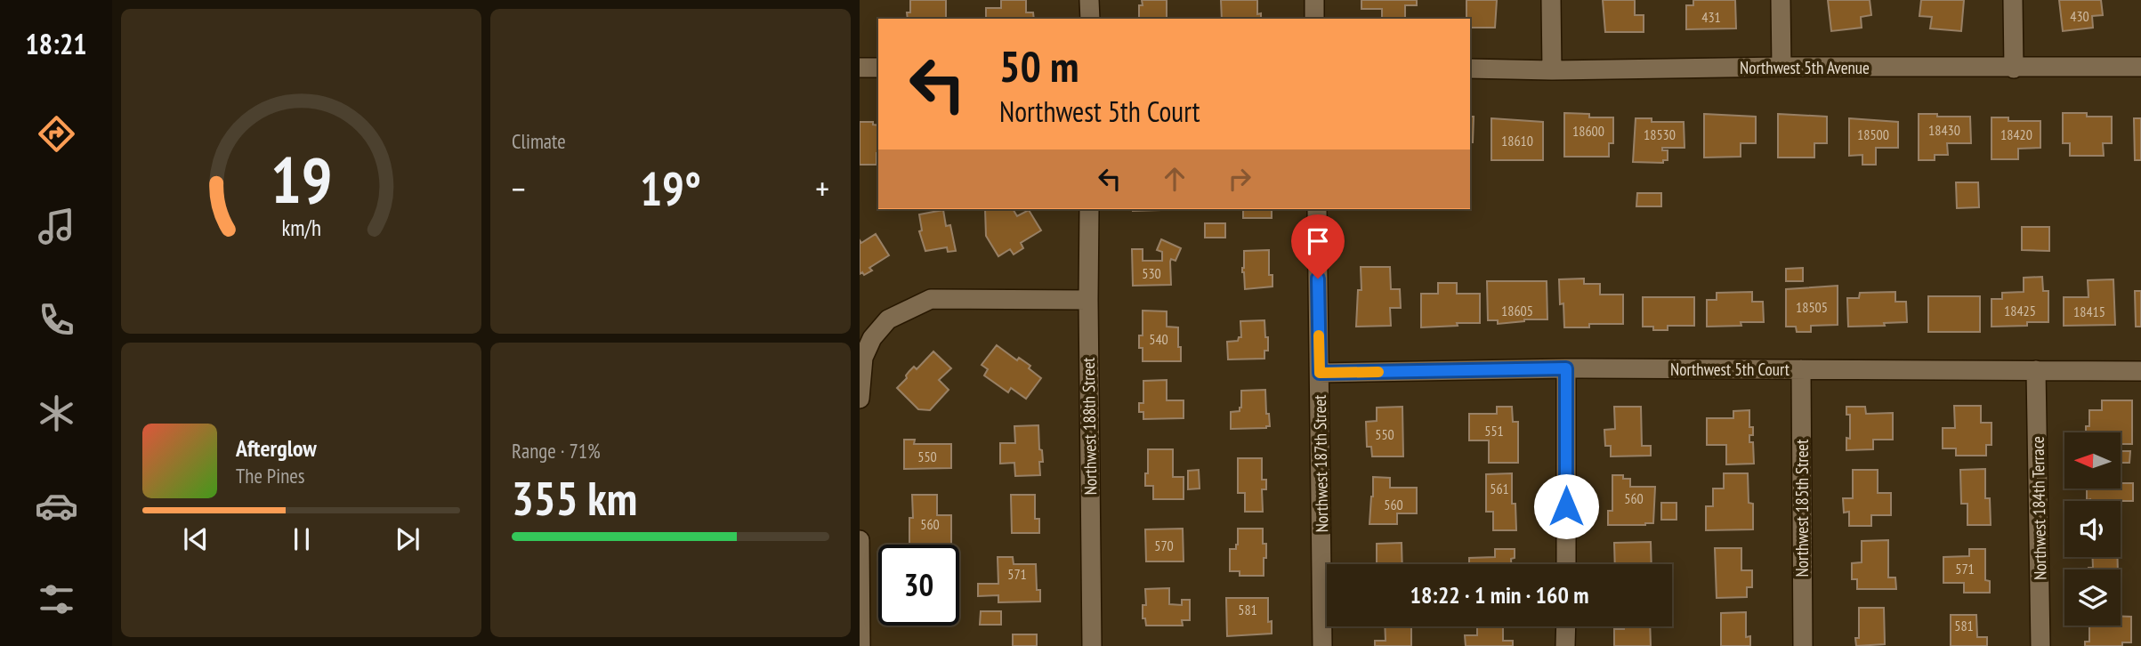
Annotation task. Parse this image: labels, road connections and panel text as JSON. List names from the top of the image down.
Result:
{
  "streets": {
    "street": [
      "Northwest 5th Avenue",
      "Northwest 5th Court",
      "Northwest 188th Street",
      "Northwest 187th Street",
      "Northwest 185th Street",
      "Northwest 184th Terrace"
    ]
  },
  "crossings": [
    ["Northwest 5th Court", "Northwest 187th Street"],
    ["Northwest 5th Court", "Northwest 185th Street"],
    ["Northwest 5th Court", "Northwest 184th Terrace"]
  ],
  "house_numbers": [
    "430",
    "431",
    "18430",
    "18600",
    "18530",
    "18500",
    "18420",
    "18610",
    "530",
    "18505",
    "18605",
    "18425",
    "18415",
    "540",
    "551",
    "550",
    "550",
    "561",
    "560",
    "560",
    "560",
    "570",
    "571",
    "571",
    "581",
    "581"
  ],
  "north": "left",
  "page": {
    "tabs": "18:21",
    "tile": [
      "Climate",
      ["Range · 71%", "355 km"]
    ],
    "turn": ["50 m", "Northwest 5th Court"],
    "heat": ["−", "19°", "+"],
    "song": ["Afterglow", "The Pines"],
    "limit": "30",
    "trip": "18:22 · 1 min · 160 m",
    "gauge": ["19", "km/h"]
  }
}
